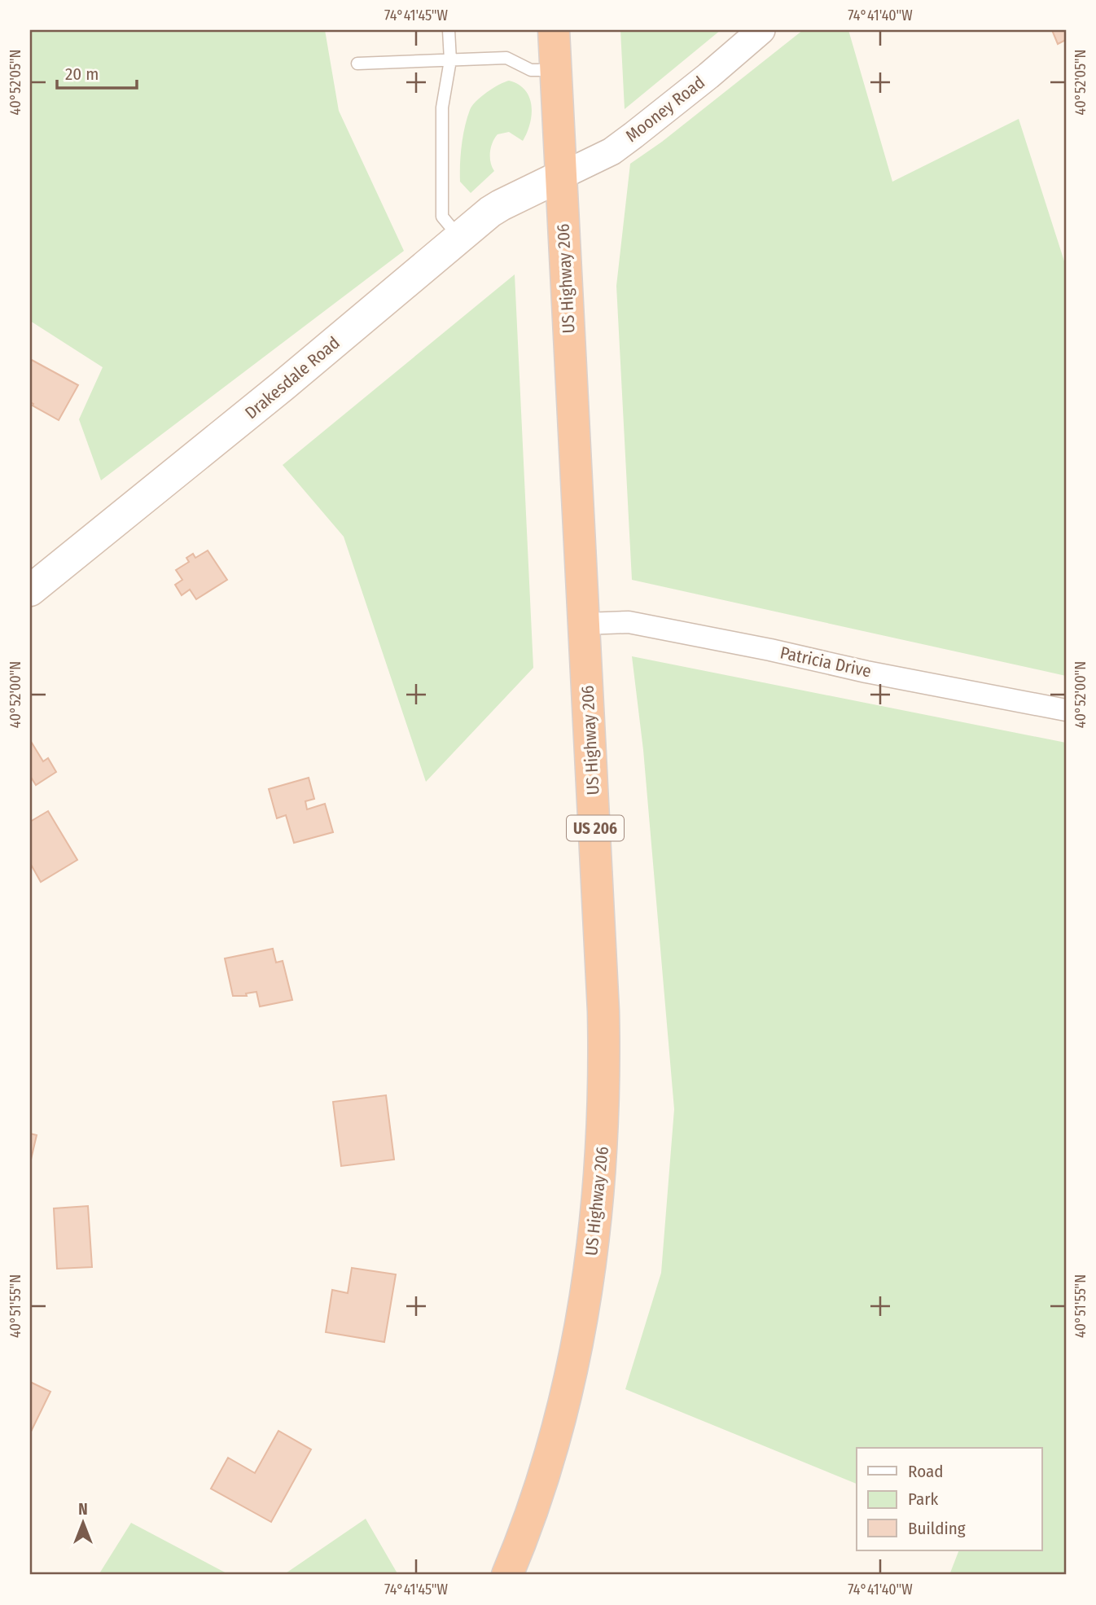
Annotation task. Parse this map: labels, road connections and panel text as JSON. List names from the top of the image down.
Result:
{
  "streets": {
    "highway": ["US Highway 206", "US 206"],
    "main road": ["Drakesdale Road"],
    "street": ["Mooney Road", "Patricia Drive"]
  },
  "crossings": [
    ["Mooney Road", "US Highway 206"],
    ["Mooney Road", "Drakesdale Road"],
    ["US Highway 206", "Drakesdale Road"],
    ["US Highway 206", "Patricia Drive"]
  ],
  "legend": ["Road", "Park", "Building"],
  "scale_bar": "20 m",
  "north": "top",
  "coordinates": [
    "74°41'45\"W",
    "74°41'40\"W",
    "40°52'05\"N",
    "40°52'00\"N",
    "40°51'55\"N"
  ]
}
